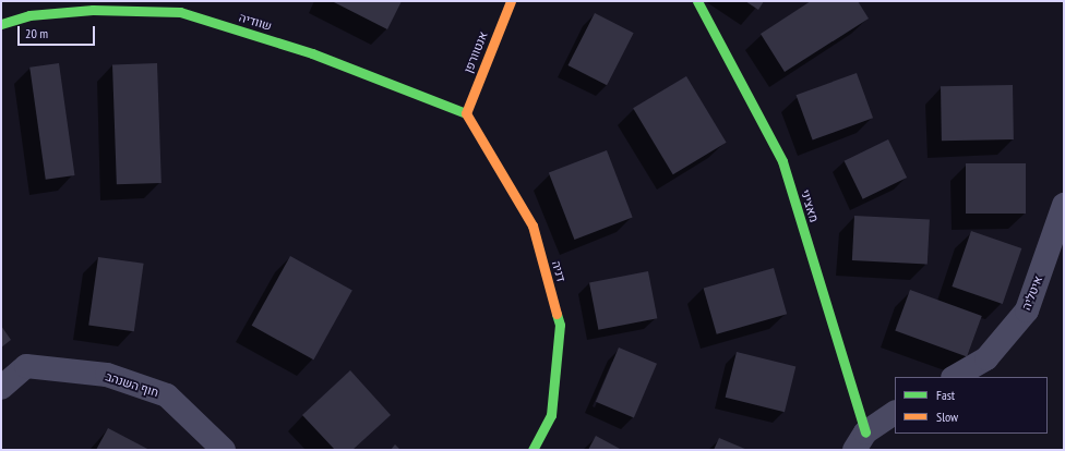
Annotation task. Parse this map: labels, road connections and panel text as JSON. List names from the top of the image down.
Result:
{
  "streets": {
    "street": [
      "שוודיה",
      "אנטוורפן",
      "מאציני",
      "דניה",
      "איטליה",
      "חוף השנהב"
    ]
  },
  "crossings": [
    ["שוודיה", "אנטוורפן"],
    ["שוודיה", "דניה"],
    ["אנטוורפן", "דניה"]
  ],
  "legend": ["Fast", "Slow"],
  "scale_bar": "20 m"
}
